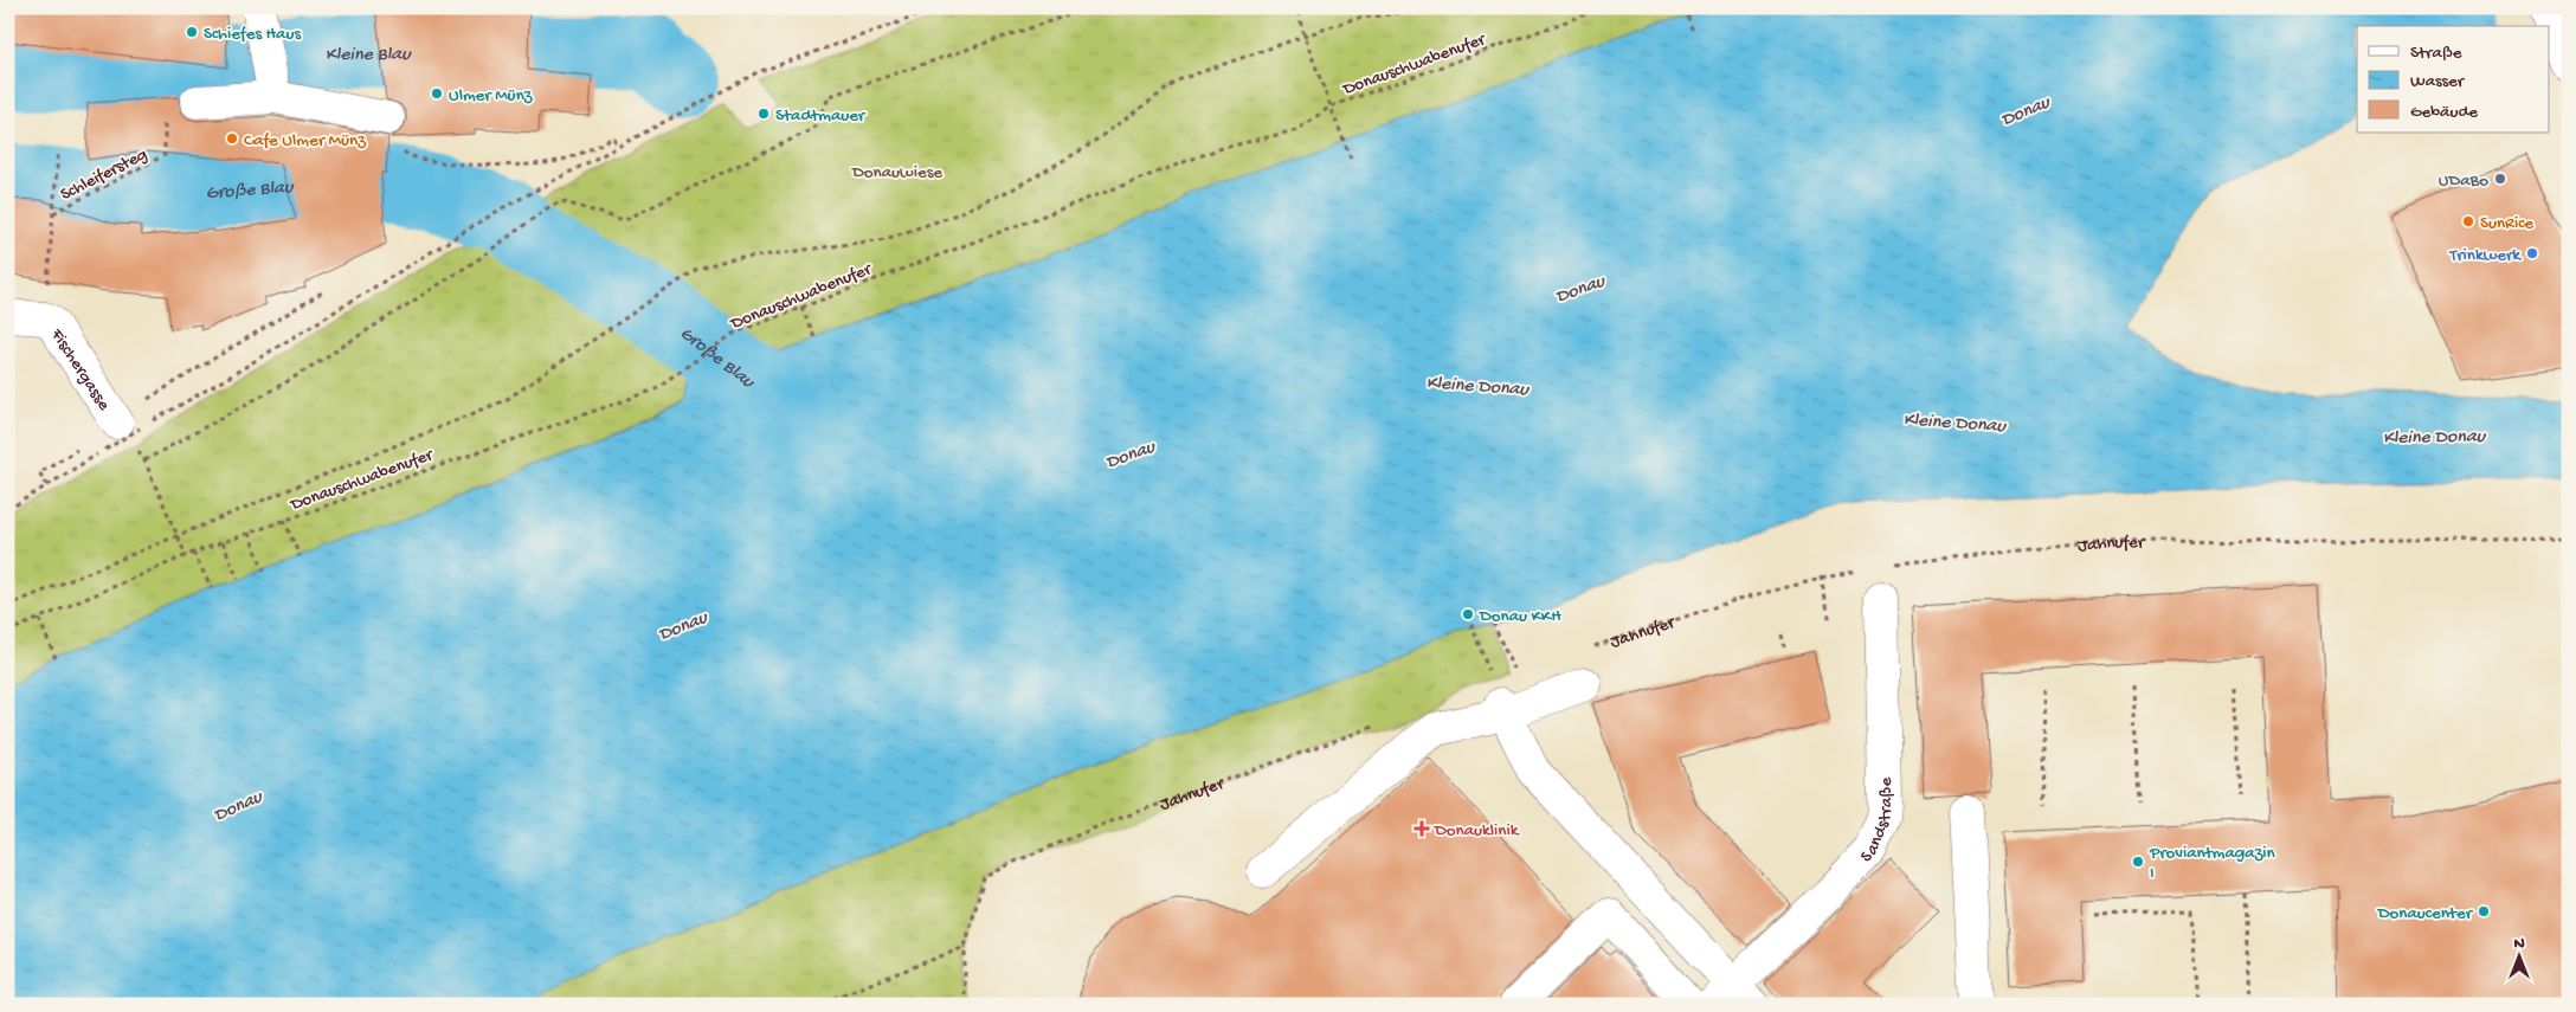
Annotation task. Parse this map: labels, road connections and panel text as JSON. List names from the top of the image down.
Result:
{
  "streets": {
    "street": ["Fischergasse", "Sandstraße"],
    "path": ["Donauschwabenufer", "Schleifersteg", "Jahnufer"]
  },
  "water": [
    "Kleine Blau",
    "Donau",
    "Große Blau",
    "Kleine Donau"
  ],
  "parks": ["Donauwiese"],
  "places": {
    "other": [
      "Schiefes Haus",
      "Ulmer Münz",
      "Stadtmauer",
      "Cafe Ulmer Münz",
      "UDaBo",
      "SunRice",
      "Trinkwerk",
      "Donau KKH",
      "Proviantmagazin I",
      "Donaucenter"
    ],
    "health": ["Donauklinik"]
  },
  "legend": ["Straße", "Wasser", "Gebäude"],
  "north": "top"
}
